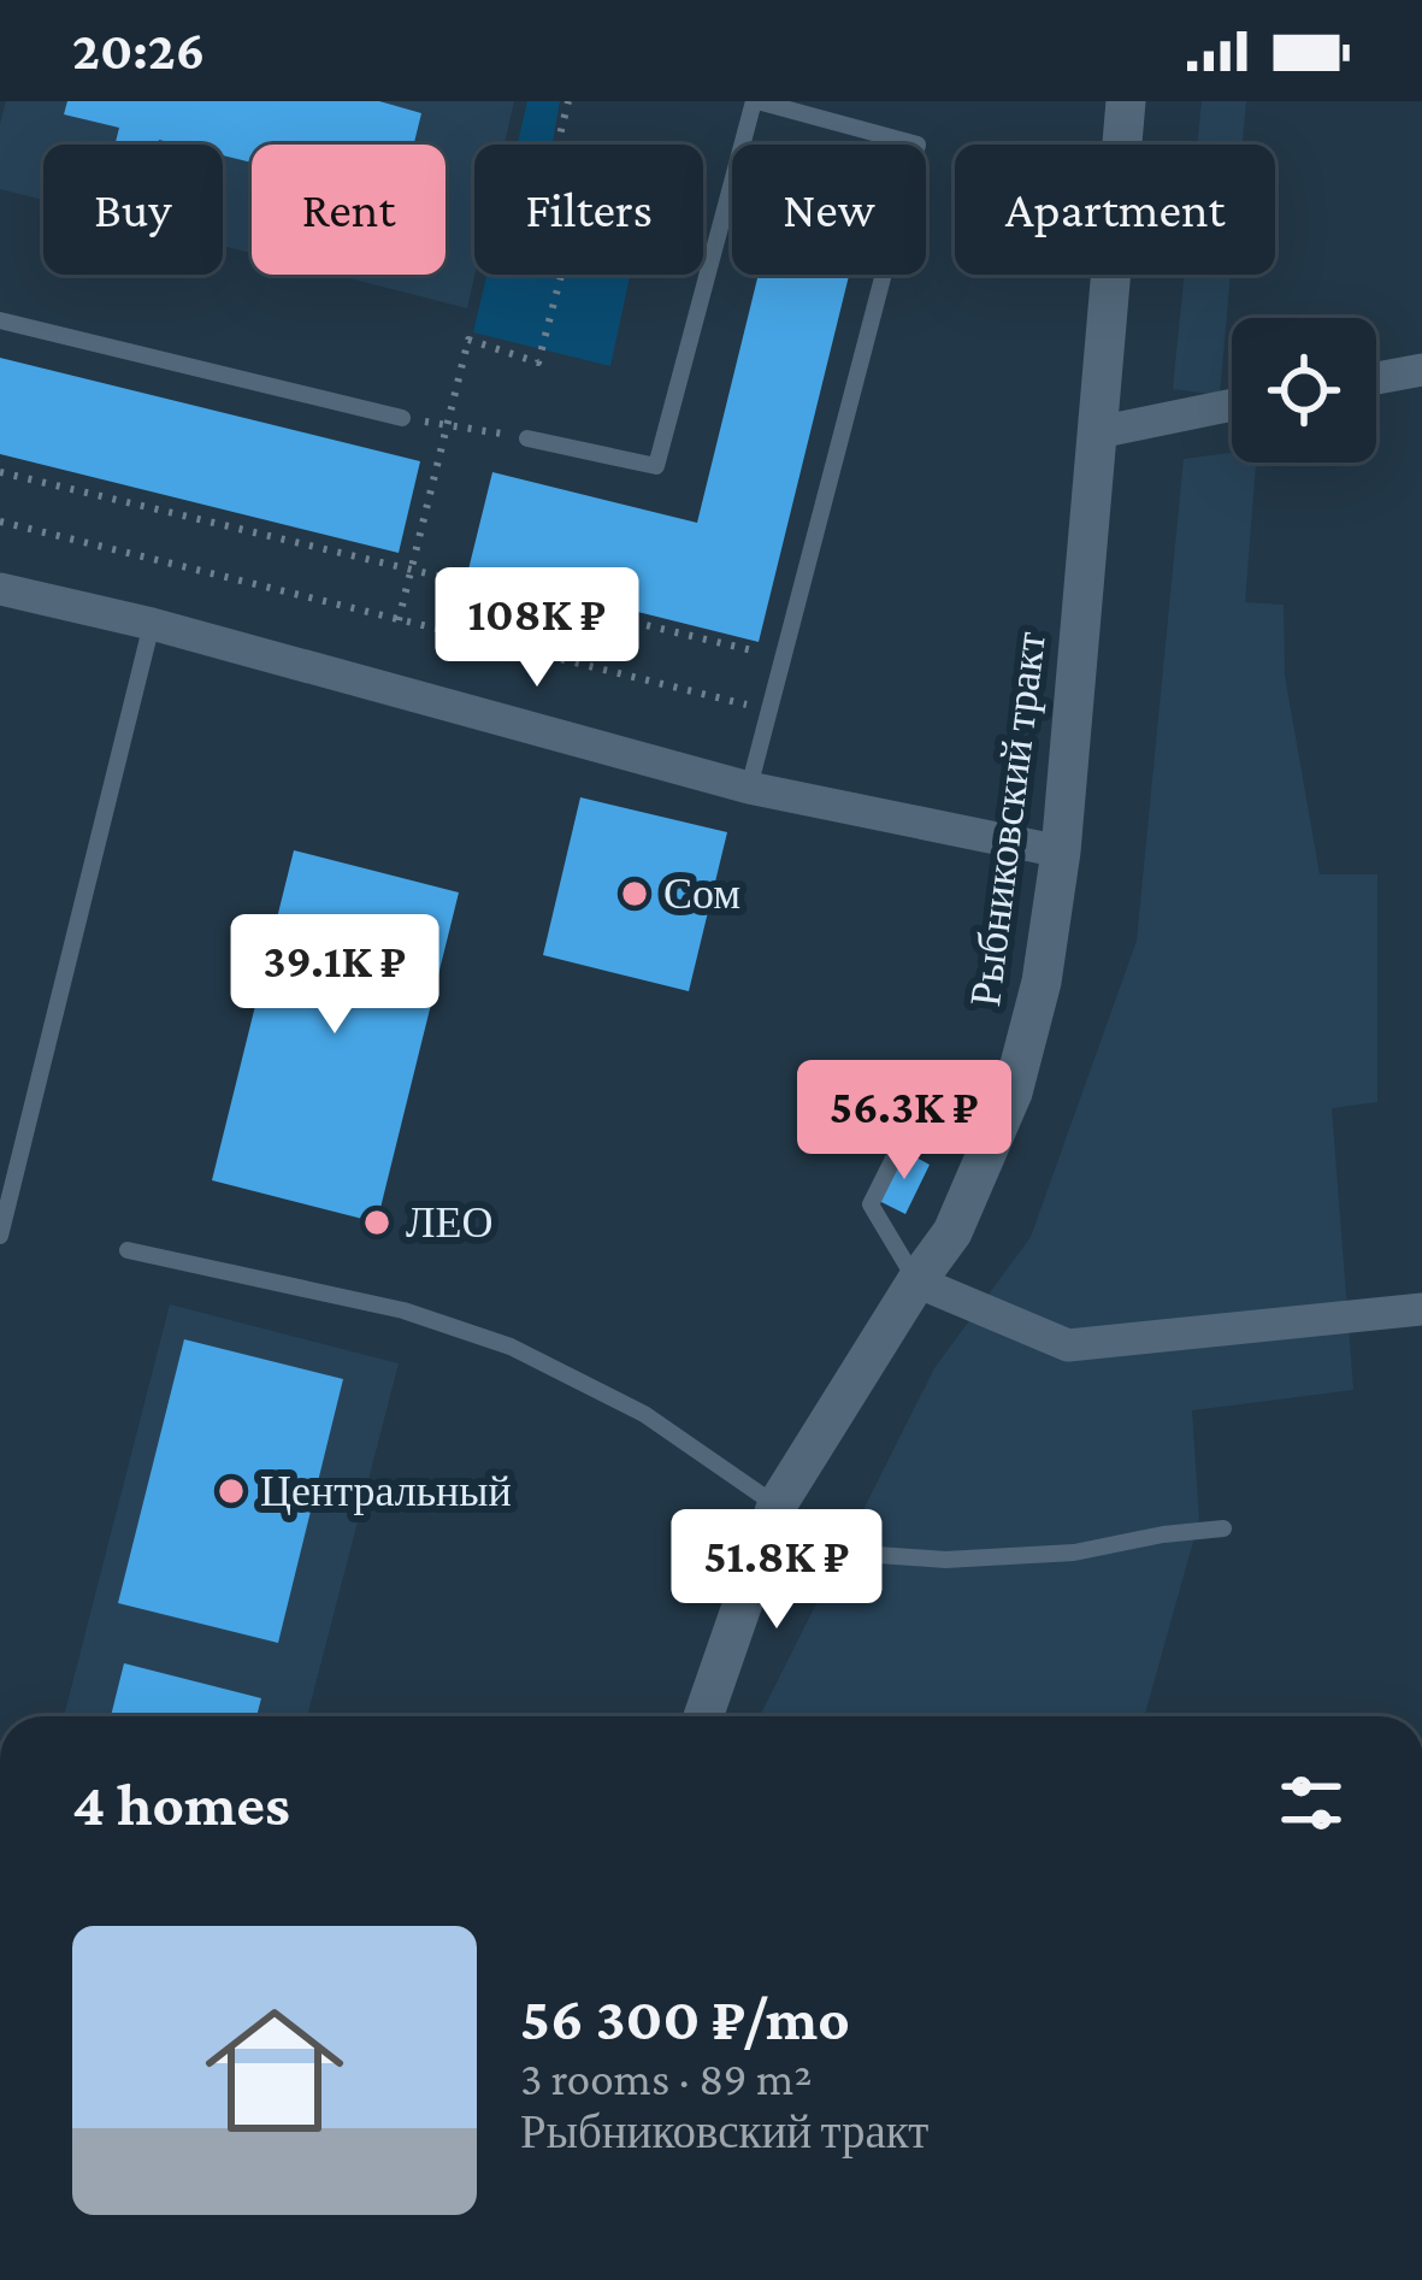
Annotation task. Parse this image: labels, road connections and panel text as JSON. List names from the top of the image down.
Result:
{
  "streets": {
    "main road": ["Рыбниковский тракт"]
  },
  "places": ["Сом", "ЛЕО", "Центральный"],
  "page": {
    "status": "20:26",
    "chip": [
      "Buy",
      "Rent",
      "Filters",
      "New",
      "Apartment"
    ],
    "price": [
      "108K ₽",
      "39.1K ₽",
      "56.3K ₽",
      "51.8K ₽"
    ],
    "heading": "4 homes",
    "list": [
      {
        "name": "56 300 ₽/mo",
        "note": "3 rooms · 89 m² · Рыбниковский тракт"
      }
    ]
  }
}
